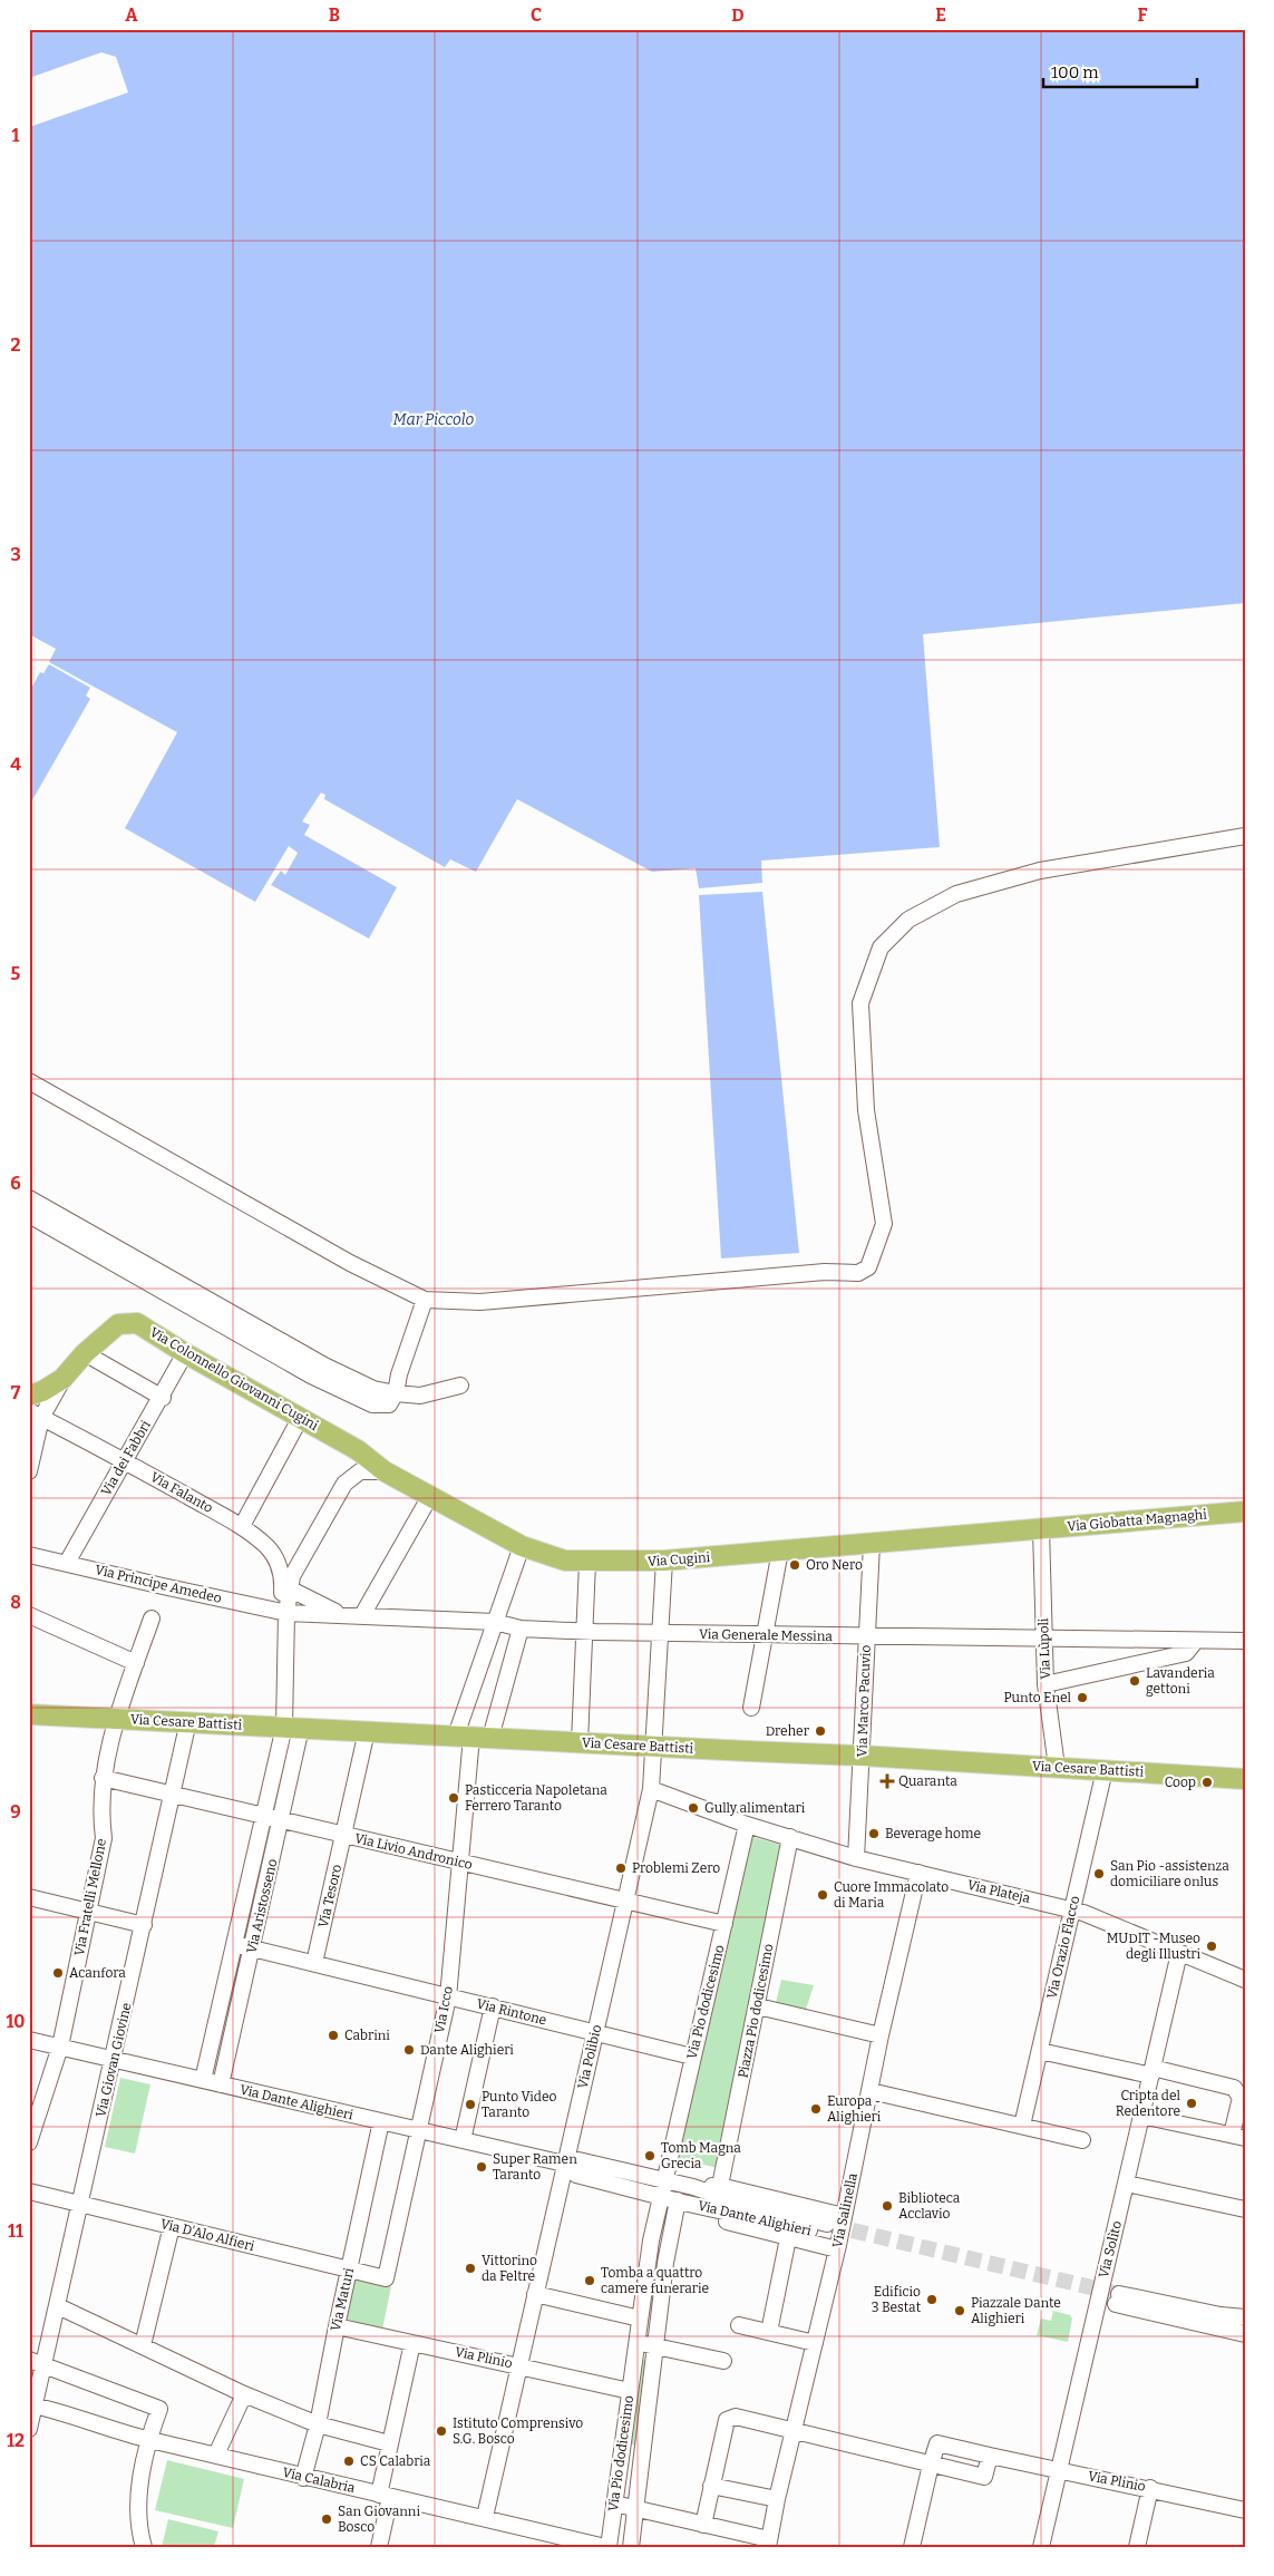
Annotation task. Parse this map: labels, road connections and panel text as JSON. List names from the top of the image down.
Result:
{
  "streets": {
    "main road": [
      "Via Colonnello Giovanni Cugini",
      "Via Giobatta Magnaghi",
      "Via Cugini",
      "Via Cesare Battisti"
    ],
    "street": [
      "Via dei Fabbri",
      "Via Falanto",
      "Via Principe Amedeo",
      "Via Generale Messina",
      "Via Lùpoli",
      "Via Marco Pacuvio",
      "Via Livio Andronico",
      "Via Plateja",
      "Via Tesoro",
      "Via Fratelli Mellone",
      "Via Aristosseno",
      "Via Orazio Flacco",
      "Via Pio dodicesimo",
      "Via Icco",
      "Piazza Pio dodicesimo",
      "Via Rintone",
      "Via Polibio",
      "Via Giovan Giovine",
      "Via Dante Alighieri",
      "Via Salinella",
      "Via D'Alo Alfieri",
      "Via Solìto",
      "Via Maturi",
      "Via Plinio",
      "Via Calabria"
    ]
  },
  "crossings": [
    ["Via Colonnello Giovanni Cugini", "Via dei Fabbri"],
    ["Via Colonnello Giovanni Cugini", "Via Cugini"],
    ["Via dei Fabbri", "Via Falanto"],
    ["Via dei Fabbri", "Via Principe Amedeo"],
    ["Via Falanto", "Via Principe Amedeo"],
    ["Via Falanto", "Via Generale Messina"],
    ["Via Falanto", "Via Cesare Battisti"],
    ["Via Falanto", "Via Aristosseno"],
    ["Via Giobatta Magnaghi", "Via Cugini"],
    ["Via Giobatta Magnaghi", "Via Lùpoli"],
    ["Via Cugini", "Via Lùpoli"],
    ["Via Cugini", "Via Marco Pacuvio"],
    ["Via Cugini", "Via Polibio"],
    ["Via Principe Amedeo", "Via Generale Messina"],
    ["Via Generale Messina", "Via Lùpoli"],
    ["Via Generale Messina", "Via Marco Pacuvio"],
    ["Via Generale Messina", "Via Polibio"],
    ["Via Lùpoli", "Via Cesare Battisti"],
    ["Via Marco Pacuvio", "Via Cesare Battisti"],
    ["Via Marco Pacuvio", "Via Plateja"],
    ["Via Cesare Battisti", "Via Tesoro"],
    ["Via Cesare Battisti", "Via Fratelli Mellone"],
    ["Via Cesare Battisti", "Via Aristosseno"],
    ["Via Cesare Battisti", "Via Orazio Flacco"],
    ["Via Cesare Battisti", "Via Icco"],
    ["Via Cesare Battisti", "Via Polibio"],
    ["Via Cesare Battisti", "Via Giovan Giovine"],
    ["Via Livio Andronico", "Via Tesoro"],
    ["Via Livio Andronico", "Via Fratelli Mellone"],
    ["Via Livio Andronico", "Via Aristosseno"],
    ["Via Livio Andronico", "Via Pio dodicesimo"],
    ["Via Livio Andronico", "Via Icco"],
    ["Via Livio Andronico", "Via Polibio"],
    ["Via Livio Andronico", "Via Giovan Giovine"],
    ["Via Plateja", "Via Orazio Flacco"],
    ["Via Plateja", "Via Pio dodicesimo"],
    ["Via Plateja", "Piazza Pio dodicesimo"],
    ["Via Plateja", "Via Polibio"],
    ["Via Plateja", "Via Salinella"],
    ["Via Plateja", "Via Solìto"],
    ["Via Tesoro", "Via Rintone"],
    ["Via Fratelli Mellone", "Via Dante Alighieri"],
    ["Via Aristosseno", "Via Rintone"],
    ["Via Aristosseno", "Via Dante Alighieri"],
    ["Via Pio dodicesimo", "Via Rintone"],
    ["Via Pio dodicesimo", "Via Dante Alighieri"],
    ["Via Pio dodicesimo", "Via Plinio"],
    ["Via Pio dodicesimo", "Via Calabria"],
    ["Via Icco", "Via Rintone"],
    ["Via Icco", "Via Dante Alighieri"],
    ["Via Icco", "Via D'Alo Alfieri"],
    ["Piazza Pio dodicesimo", "Via Dante Alighieri"],
    ["Via Rintone", "Via Polibio"],
    ["Via Polibio", "Via Dante Alighieri"],
    ["Via Polibio", "Via Plinio"],
    ["Via Polibio", "Via Calabria"],
    ["Via Giovan Giovine", "Via Dante Alighieri"],
    ["Via Giovan Giovine", "Via D'Alo Alfieri"],
    ["Via Giovan Giovine", "Via Calabria"],
    ["Via Dante Alighieri", "Via Salinella"],
    ["Via Dante Alighieri", "Via Maturi"],
    ["Via D'Alo Alfieri", "Via Maturi"],
    ["Via Solìto", "Via Plinio"],
    ["Via Maturi", "Via Plinio"],
    ["Via Maturi", "Via Calabria"]
  ],
  "water": ["Mar Piccolo"],
  "places": {
    "other": [
      "Oro Nero",
      "Lavanderia gettoni",
      "Punto Enel",
      "Dreher",
      "Coop",
      "Pasticceria Napoletana Ferrero Taranto",
      "Gully alimentari",
      "Beverage home",
      "Problemi Zero",
      "San Pio -assistenza domiciliare onlus",
      "Cuore Immacolato di Maria",
      "MUDIT -Museo degli Illustri",
      "Acanfora",
      "Cabrini",
      "Dante Alighieri",
      "Cripta del Redentore",
      "Punto Video Taranto",
      "Europa - Alighieri",
      "Tomb Magna Grecia",
      "Super Ramen Taranto",
      "Biblioteca Acclavio",
      "Vittorino da Feltre",
      "Tomba a quattro camere funerarie",
      "Edificio 3 Bestat",
      "Piazzale Dante Alighieri",
      "Istituto Comprensivo S.G. Bosco",
      "CS Calabria",
      "San Giovanni Bosco"
    ],
    "health": ["Quaranta"]
  },
  "scale_bar": "100 m",
  "grid": {
    "columns": [
      "A",
      "B",
      "C",
      "D",
      "E",
      "F"
    ],
    "rows": [
      "1",
      "2",
      "3",
      "4",
      "5",
      "6",
      "7",
      "8",
      "9",
      "10",
      "11",
      "12"
    ]
  }
}
